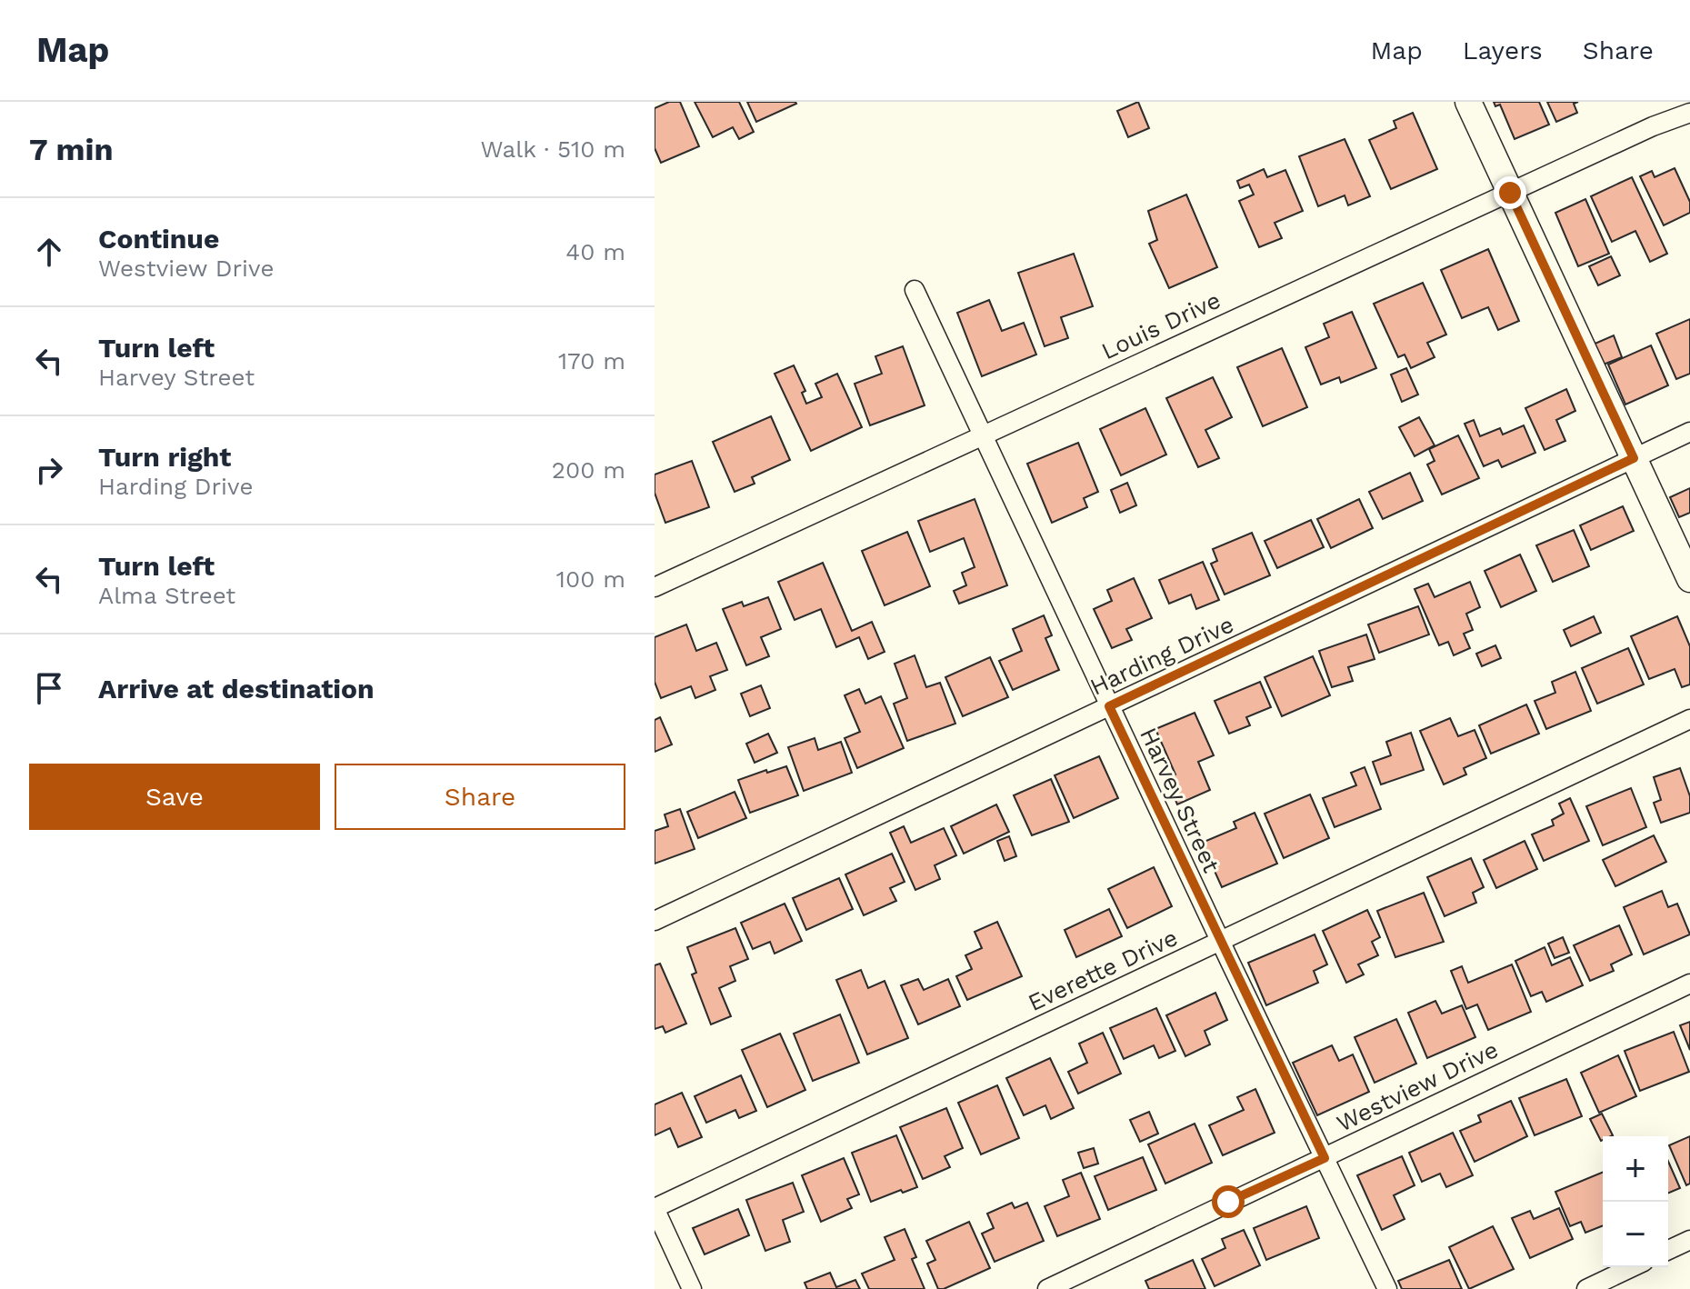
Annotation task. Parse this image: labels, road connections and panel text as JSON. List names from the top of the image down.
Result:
{
  "streets": {
    "street": [
      "Louis Drive",
      "Harding Drive",
      "Harvey Street",
      "Everette Drive",
      "Westview Drive"
    ]
  },
  "crossings": [
    ["Louis Drive", "Harvey Street"],
    ["Harding Drive", "Harvey Street"],
    ["Harvey Street", "Everette Drive"],
    ["Harvey Street", "Westview Drive"]
  ],
  "page": {
    "header": "Map",
    "nav": ["Map", "Layers", "Share"],
    "heading": ["7 min", "Walk · 510 m"],
    "list": [
      ["Continue", "Westview Drive", "40 m"],
      ["Turn left", "Harvey Street", "170 m"],
      ["Turn right", "Harding Drive", "200 m"],
      ["Turn left", "Alma Street", "100 m"],
      "Arrive at destination"
    ],
    "buttons": ["Save", "Share"],
    "map_buttons": ["+", "−"]
  }
}
